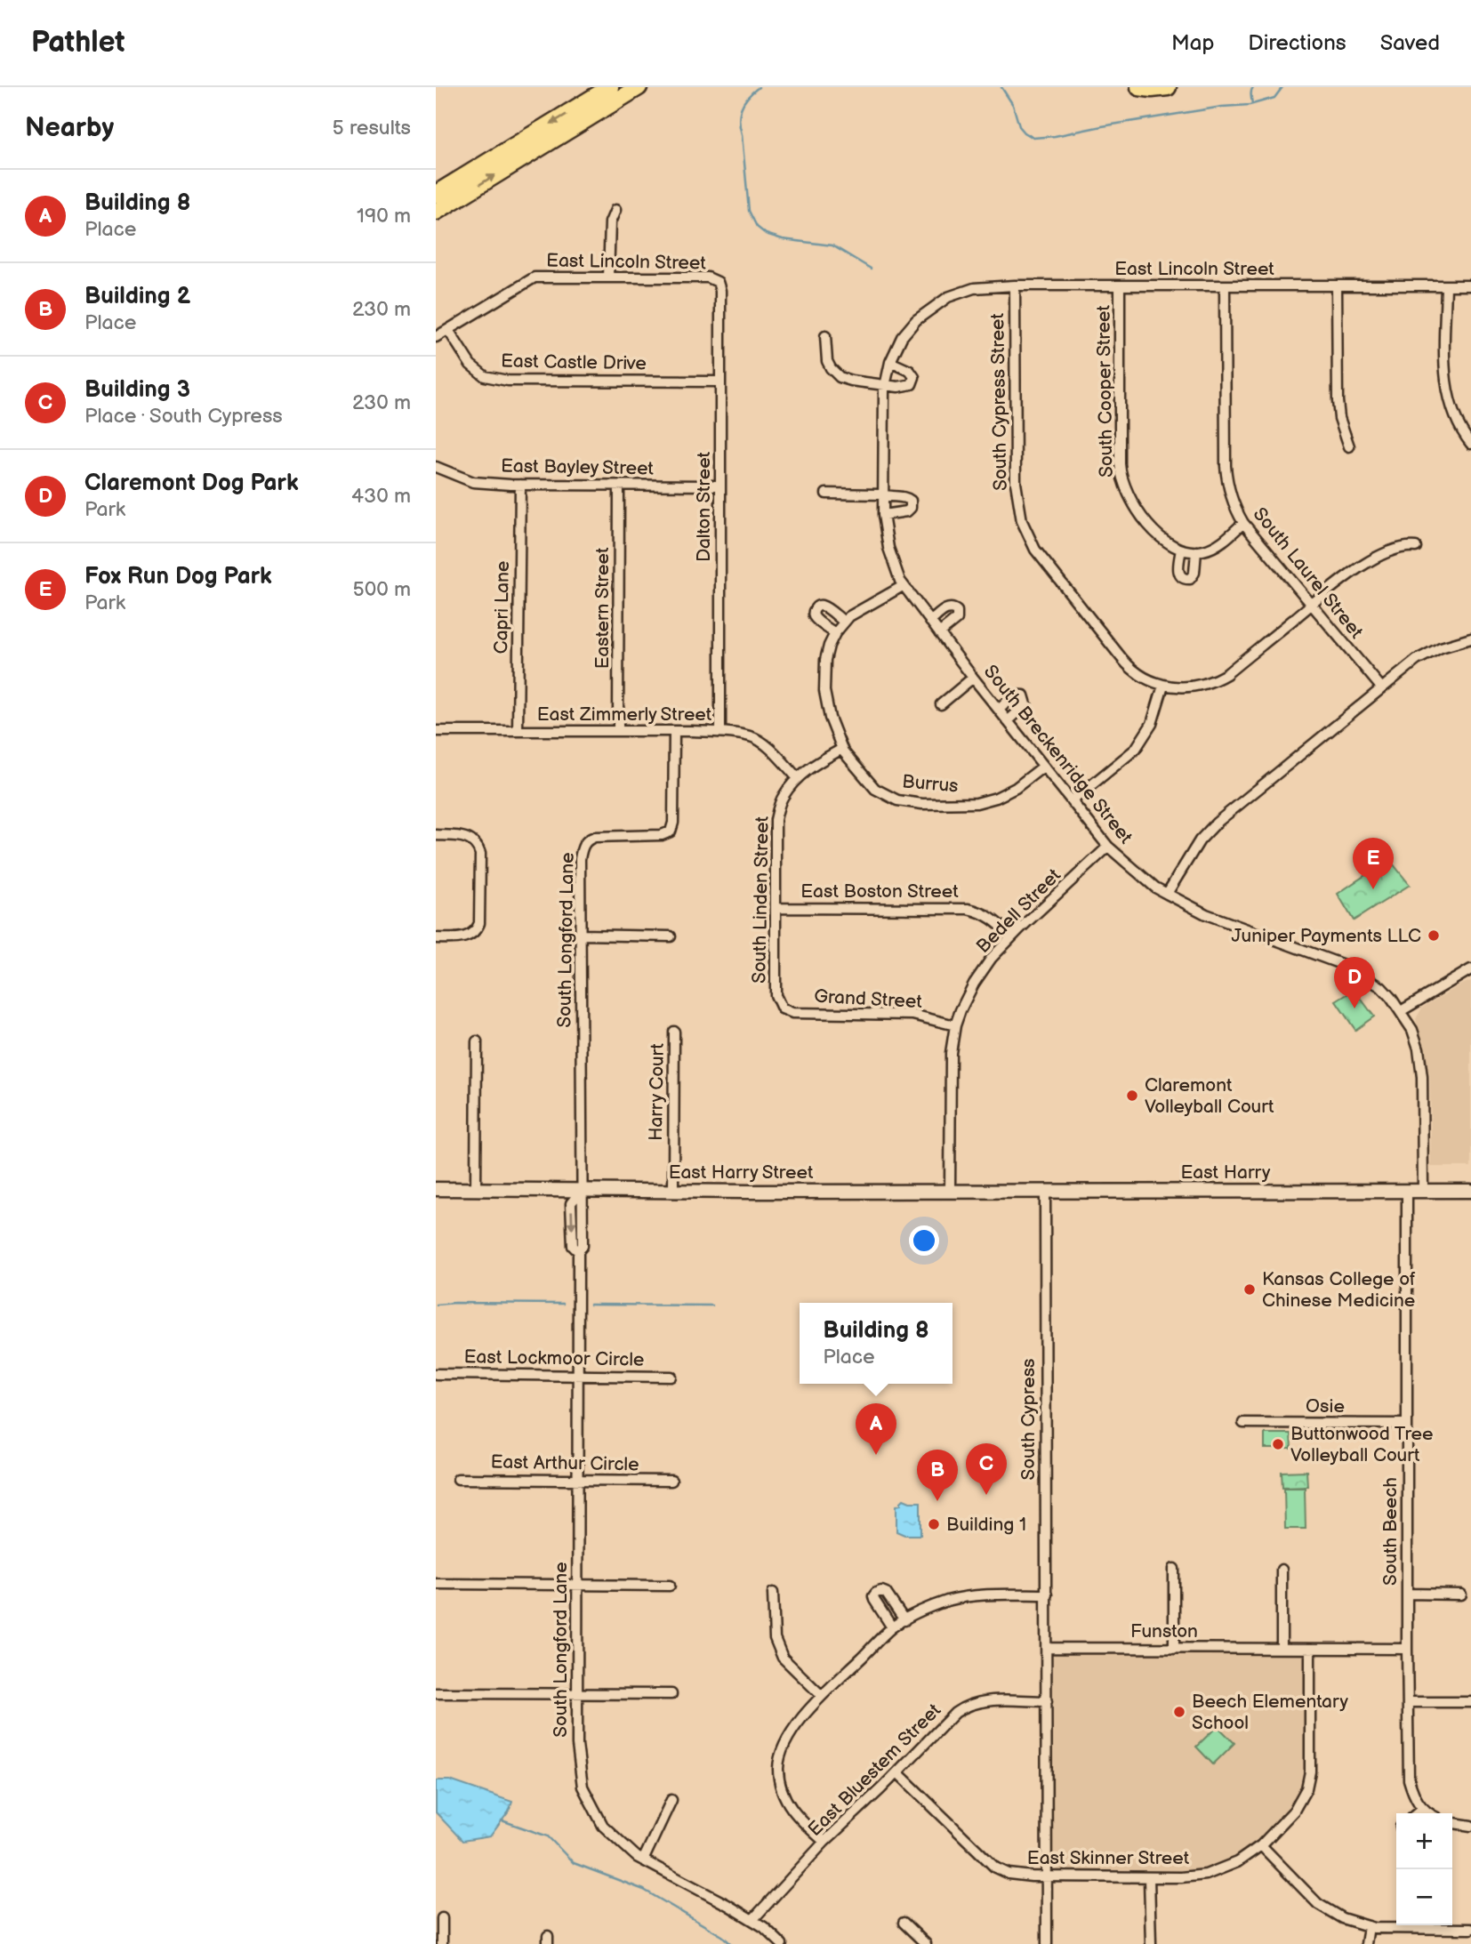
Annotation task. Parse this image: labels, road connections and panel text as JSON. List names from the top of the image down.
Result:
{
  "streets": {
    "main road": ["East Harry Street", "East Harry"],
    "street": [
      "East Lincoln Street",
      "East Castle Drive",
      "South Cooper Street",
      "South Cypress Street",
      "East Bayley Street",
      "Dalton Street",
      "South Laurel Street",
      "Capri Lane",
      "Eastern Street",
      "East Zimmerly Street",
      "South Breckenridge Street",
      "Burrus",
      "East Boston Street",
      "South Linden Street",
      "Bedell Street",
      "South Longford Lane",
      "Grand Street",
      "Harry Court",
      "East Lockmoor Circle",
      "Osie",
      "South Cypress",
      "East Arthur Circle",
      "South Beech",
      "Funston",
      "East Bluestem Street",
      "East Skinner Street"
    ]
  },
  "crossings": [
    ["East Lincoln Street", "East Castle Drive"],
    ["East Lincoln Street", "South Cooper Street"],
    ["East Lincoln Street", "South Cypress Street"],
    ["East Lincoln Street", "Dalton Street"],
    ["East Lincoln Street", "South Laurel Street"],
    ["East Lincoln Street", "South Breckenridge Street"],
    ["East Castle Drive", "Dalton Street"],
    ["East Bayley Street", "Dalton Street"],
    ["East Bayley Street", "Capri Lane"],
    ["East Bayley Street", "Eastern Street"],
    ["Dalton Street", "East Zimmerly Street"],
    ["Capri Lane", "East Zimmerly Street"],
    ["Eastern Street", "East Zimmerly Street"],
    ["East Zimmerly Street", "South Linden Street"],
    ["East Zimmerly Street", "South Longford Lane"],
    ["South Breckenridge Street", "Burrus"],
    ["South Breckenridge Street", "Bedell Street"],
    ["Burrus", "South Linden Street"],
    ["East Boston Street", "South Linden Street"],
    ["East Boston Street", "Bedell Street"],
    ["South Linden Street", "Grand Street"],
    ["Bedell Street", "Grand Street"],
    ["Bedell Street", "East Harry Street"],
    ["South Longford Lane", "East Harry Street"],
    ["South Longford Lane", "East Lockmoor Circle"],
    ["South Longford Lane", "East Arthur Circle"],
    ["South Longford Lane", "East Bluestem Street"],
    ["Harry Court", "East Harry Street"],
    ["East Harry Street", "East Harry"],
    ["East Harry Street", "South Cypress"],
    ["East Harry", "South Cypress"],
    ["East Harry", "South Beech"],
    ["Osie", "South Beech"],
    ["South Cypress", "Funston"],
    ["East Bluestem Street", "East Skinner Street"]
  ],
  "places": [
    "Juniper Payments LLC",
    "Claremont Volleyball Court",
    "Kansas College of Chinese Medicine",
    "Buttonwood Tree Volleyball Court",
    "Building 1",
    "Beech Elementary School"
  ],
  "page": {
    "header": "Pathlet",
    "nav": ["Map", "Directions", "Saved"],
    "heading": ["Nearby", "5 results"],
    "list": [
      {
        "mark": "A",
        "name": "Building 8",
        "note": "Place",
        "value": "190 m"
      },
      {
        "mark": "B",
        "name": "Building 2",
        "note": "Place",
        "value": "230 m"
      },
      {
        "mark": "C",
        "name": "Building 3",
        "note": "Place · South Cypress",
        "value": "230 m"
      },
      {
        "mark": "D",
        "name": "Claremont Dog Park",
        "note": "Park",
        "value": "430 m"
      },
      {
        "mark": "E",
        "name": "Fox Run Dog Park",
        "note": "Park",
        "value": "500 m"
      }
    ],
    "pins": [
      "E",
      "D",
      "A",
      "C",
      "B"
    ],
    "popup": ["Building 8", "Place"],
    "map_buttons": ["+", "−"]
  }
}
